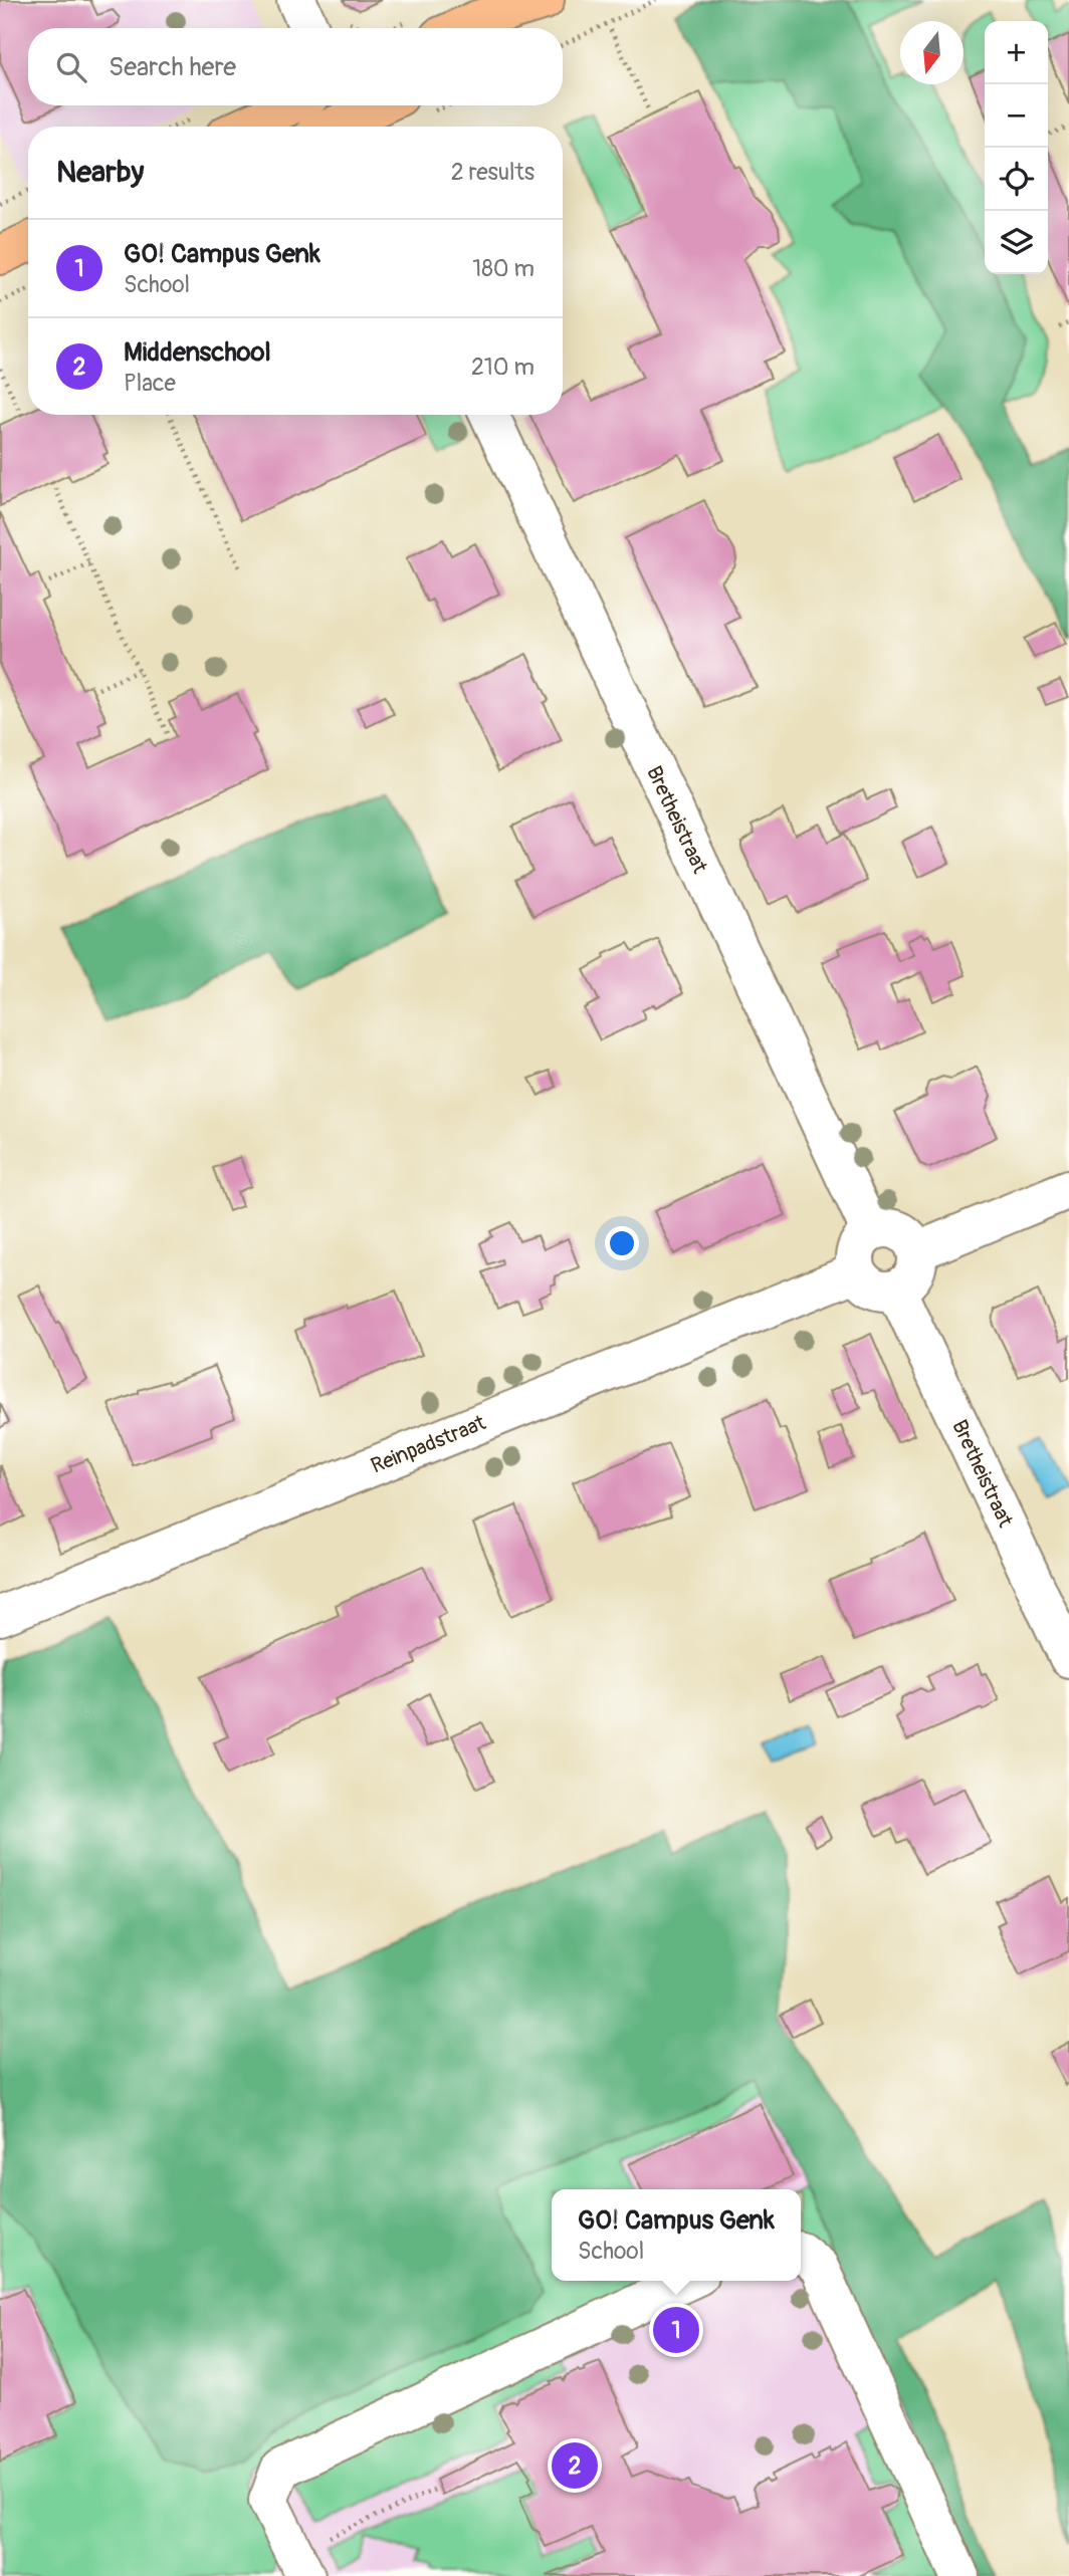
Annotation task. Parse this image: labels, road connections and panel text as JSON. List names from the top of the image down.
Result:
{
  "streets": {
    "street": ["Bretheistraat", "Reinpadstraat"]
  },
  "crossings": [
    ["Bretheistraat", "Reinpadstraat"]
  ],
  "north": "bottom",
  "page": {
    "map_buttons": ["+", "−"],
    "search": "Search here",
    "heading": ["Nearby", "2 results"],
    "list": [
      {
        "mark": "1",
        "name": "GO! Campus Genk",
        "note": "School",
        "value": "180 m"
      },
      {
        "mark": "2",
        "name": "Middenschool",
        "note": "Place",
        "value": "210 m"
      }
    ],
    "popup": ["GO! Campus Genk", "School"],
    "pins": ["1", "2"]
  }
}
